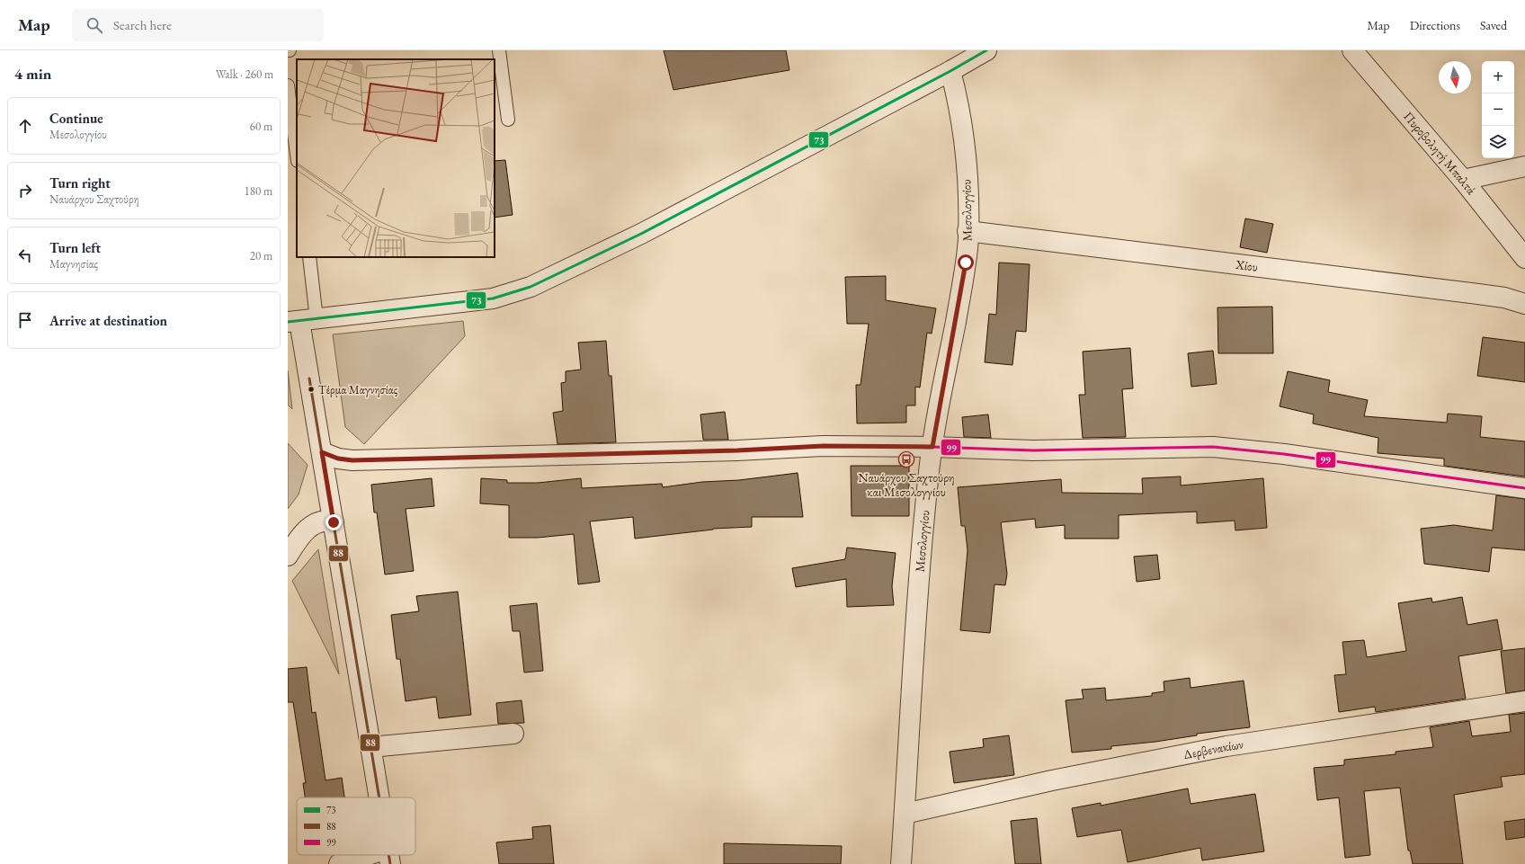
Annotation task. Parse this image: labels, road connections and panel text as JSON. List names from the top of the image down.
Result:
{
  "streets": {
    "street": [
      "Πυροβολητή Μπαλτά",
      "Μεσολογγίου",
      "Χίου",
      "Δερβενακίων"
    ]
  },
  "crossings": [
    ["Μεσολογγίου", "Χίου"],
    ["Μεσολογγίου", "Δερβενακίων"]
  ],
  "places": {
    "other": ["Τέρμα Μαγνησίας"],
    "bus stop": ["Ναυάρχου Σαχτούρη και Μεσολογγίου"]
  },
  "lines": ["transit line 73", "transit line 88", "transit line 99"],
  "legend": ["73", "88", "99"],
  "north": "bottom",
  "page": {
    "header": "Map",
    "search": "Search here",
    "nav": ["Map", "Directions", "Saved"],
    "heading": ["4 min", "Walk · 260 m"],
    "map_buttons": ["+", "−"],
    "list": [
      ["Continue", "Μεσολογγίου", "60 m"],
      ["Turn right", "Ναυάρχου Σαχτούρη", "180 m"],
      ["Turn left", "Μαγνησίας", "20 m"],
      "Arrive at destination"
    ]
  }
}
